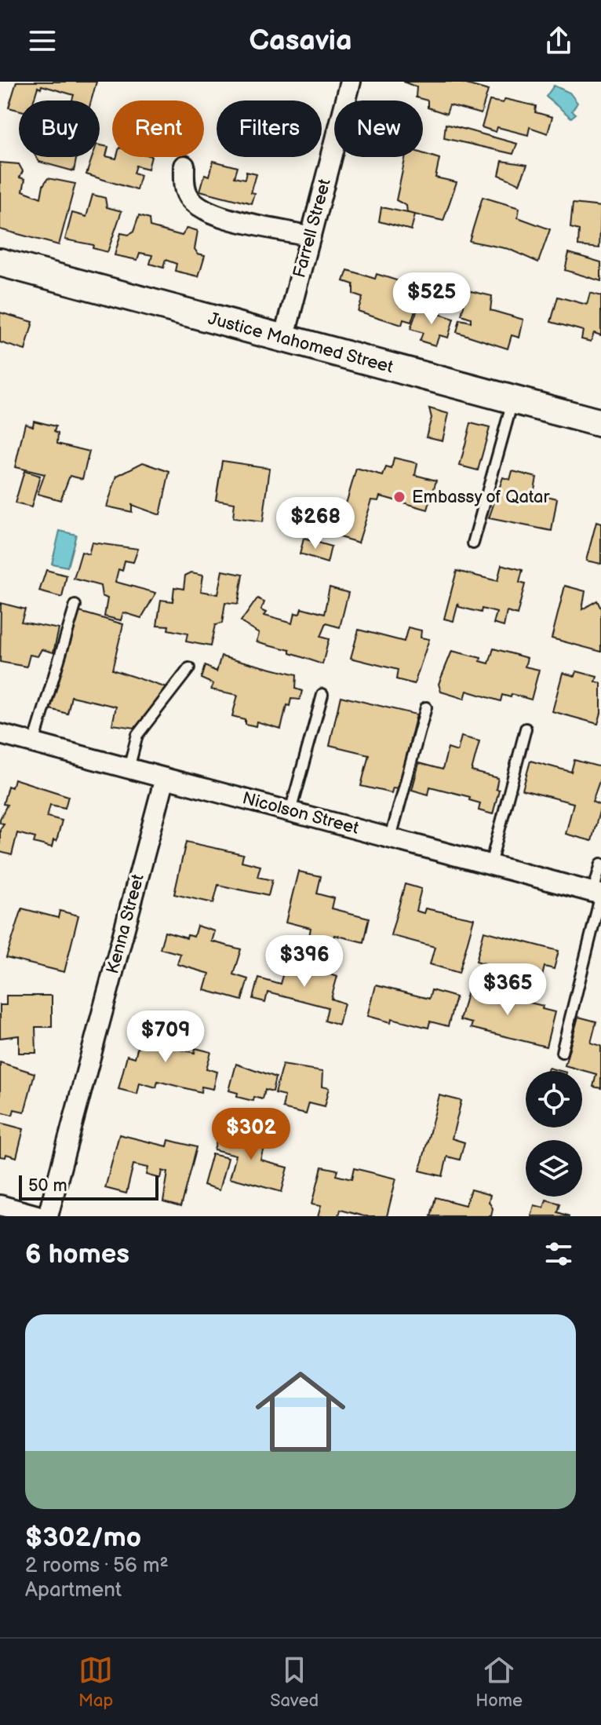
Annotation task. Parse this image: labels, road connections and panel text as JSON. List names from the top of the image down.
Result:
{
  "streets": {
    "main road": ["Justice Mahomed Street"],
    "street": ["Farrell Street", "Nicolson Street", "Kenna Street"]
  },
  "crossings": [
    ["Farrell Street", "Justice Mahomed Street"],
    ["Nicolson Street", "Kenna Street"]
  ],
  "places": ["Embassy of Qatar"],
  "scale_bar": "50 m",
  "page": {
    "header": "Casavia",
    "chip": [
      "Buy",
      "Rent",
      "Filters",
      "New"
    ],
    "price": [
      "$525",
      "$268",
      "$396",
      "$365",
      "$709",
      "$302"
    ],
    "scale": "50 m",
    "heading": "6 homes",
    "list": [
      {
        "name": "$302/mo",
        "note": "2 rooms · 56 m² · Apartment"
      }
    ],
    "tabs": ["Map", "Saved", "Home"]
  }
}
